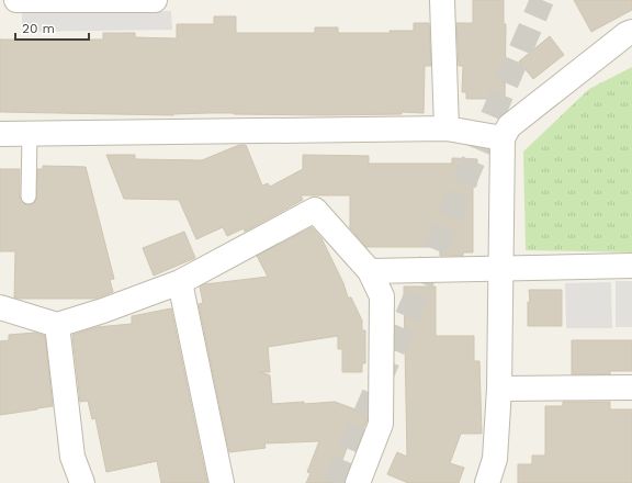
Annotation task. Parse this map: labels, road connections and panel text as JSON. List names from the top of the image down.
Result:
{
  "scale_bar": "20 m"
}
